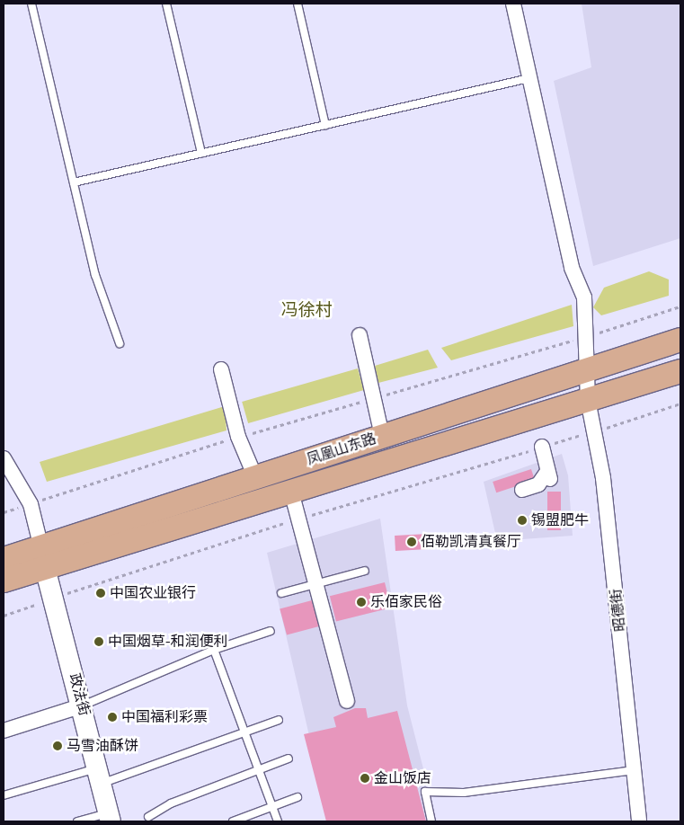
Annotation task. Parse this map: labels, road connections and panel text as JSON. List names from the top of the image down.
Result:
{
  "streets": {
    "main road": ["凤凰山东路"],
    "street": ["昭德街", "政法街"]
  },
  "crossings": [
    ["凤凰山东路", "昭德街"],
    ["凤凰山东路", "政法街"]
  ],
  "districts": ["冯徐村"],
  "places": [
    "锡盟肥牛",
    "佰勒凯清真餐厅",
    "中国农业银行",
    "乐佰家民俗",
    "中国烟草-和润便利",
    "中国福利彩票",
    "马雪油酥饼",
    "金山饭店"
  ]
}
